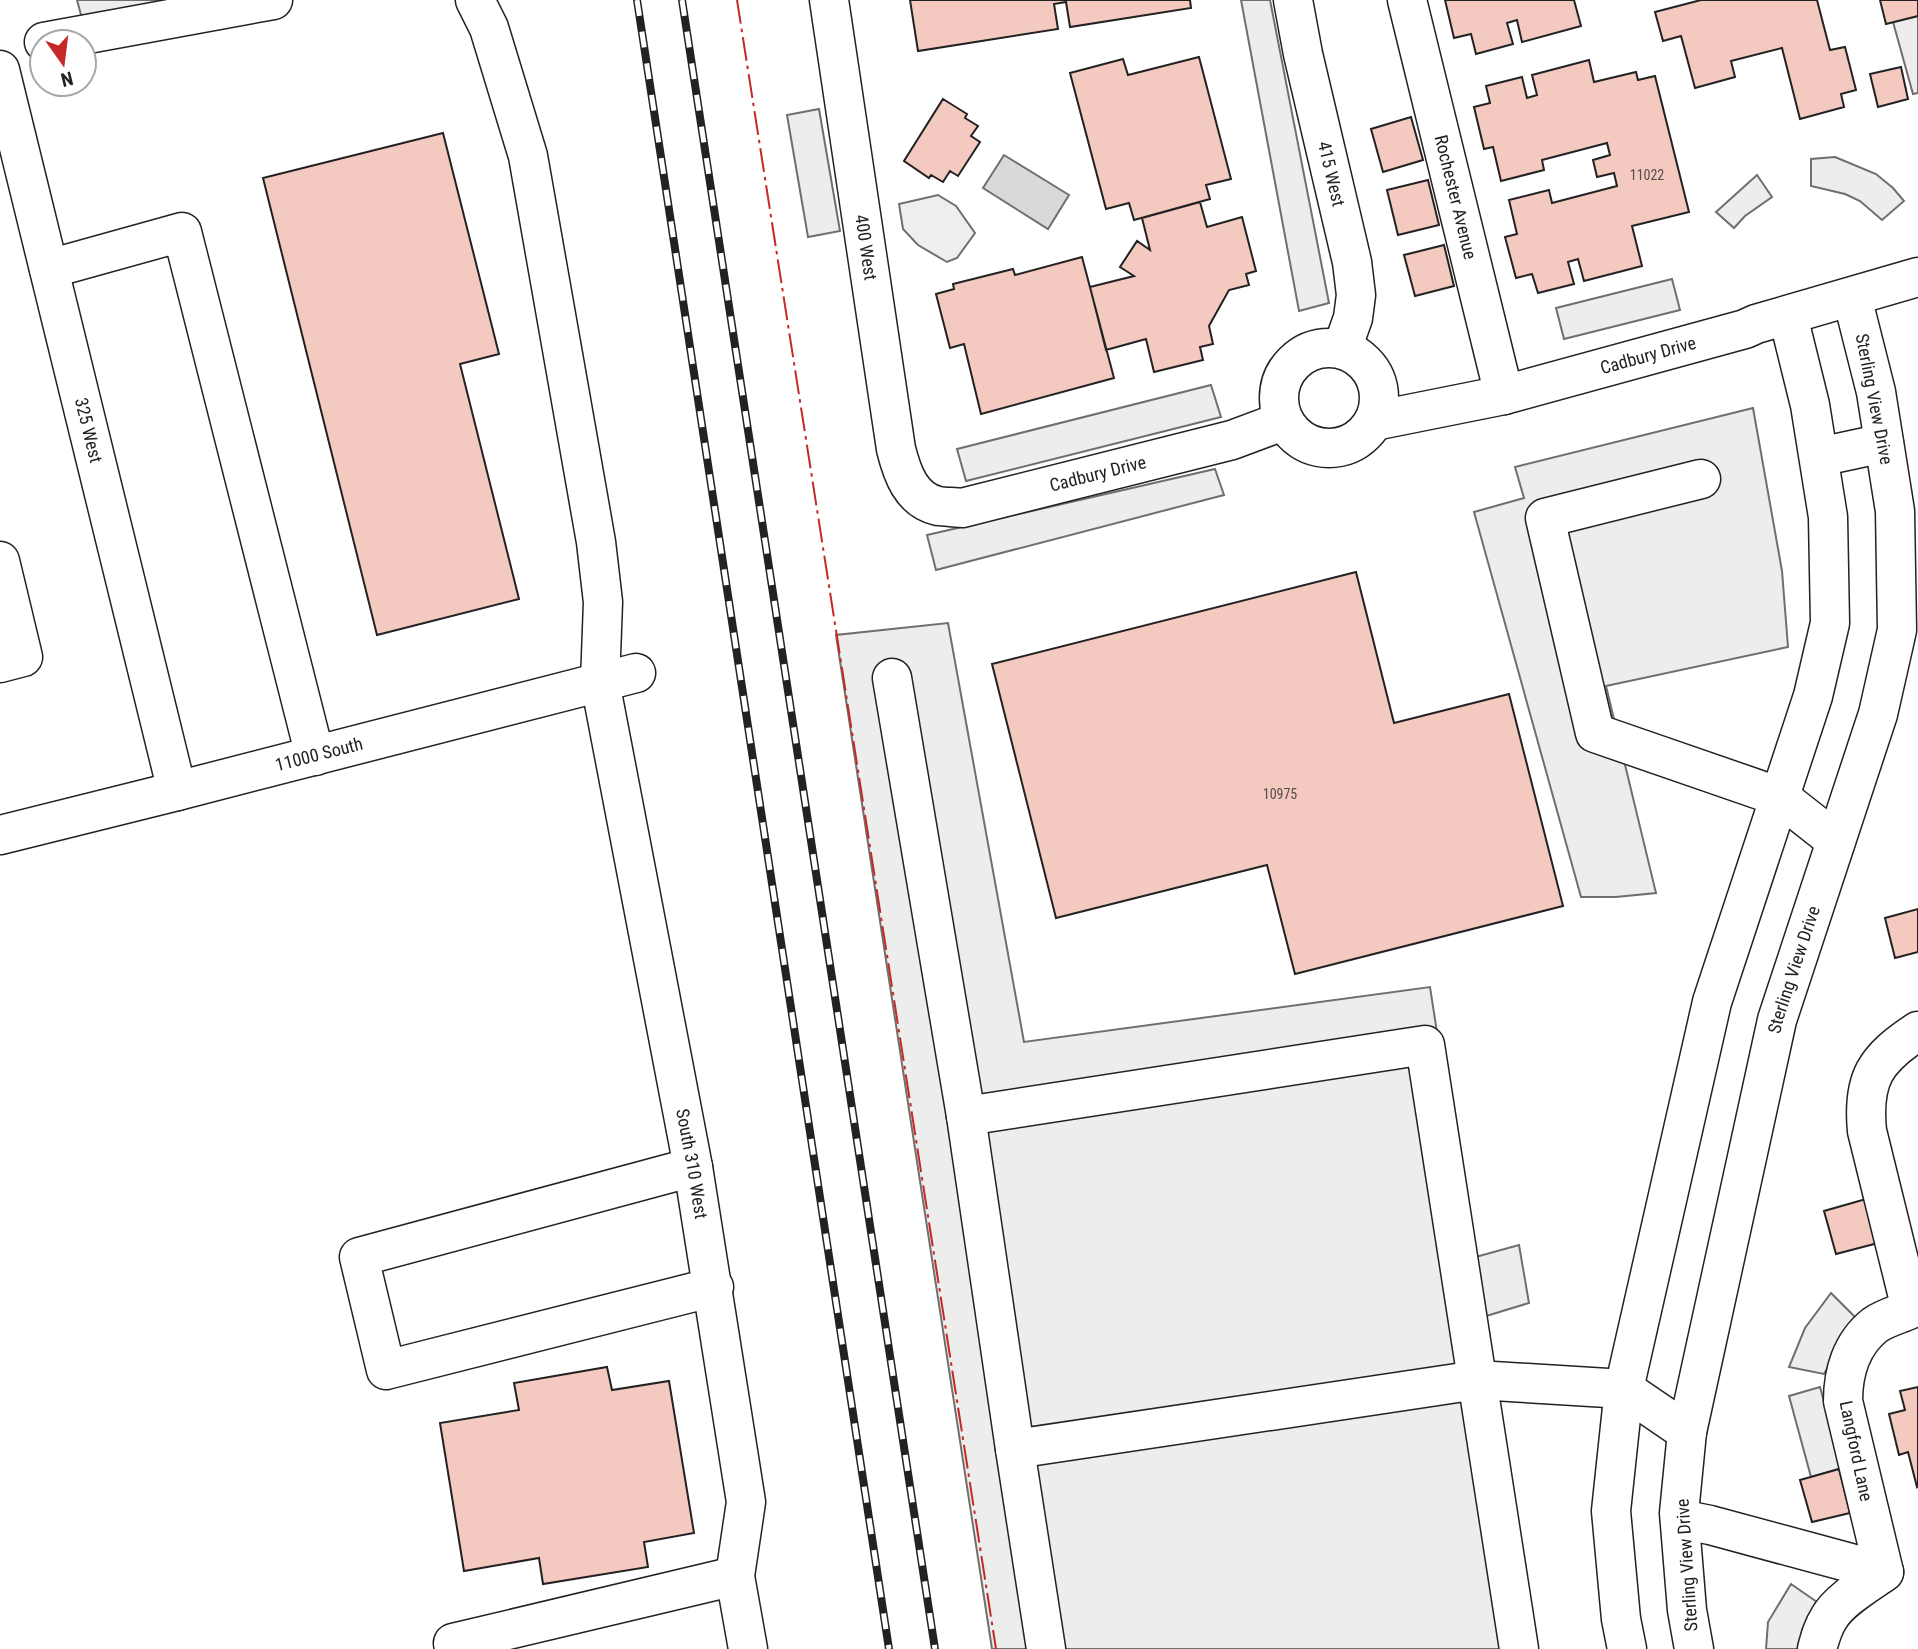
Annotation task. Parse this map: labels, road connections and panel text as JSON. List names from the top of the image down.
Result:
{
  "streets": {
    "street": [
      "415 West",
      "Rochester Avenue",
      "400 West",
      "Cadbury Drive",
      "Sterling View Drive",
      "325 West",
      "11000 South",
      "South 310 West",
      "Langford Lane"
    ]
  },
  "crossings": [
    ["415 West", "Cadbury Drive"],
    ["Rochester Avenue", "Cadbury Drive"],
    ["400 West", "Cadbury Drive"],
    ["Cadbury Drive", "Sterling View Drive"],
    ["325 West", "11000 South"],
    ["11000 South", "South 310 West"]
  ],
  "house_numbers": ["11022", "10975"],
  "north": "bottom"
}
